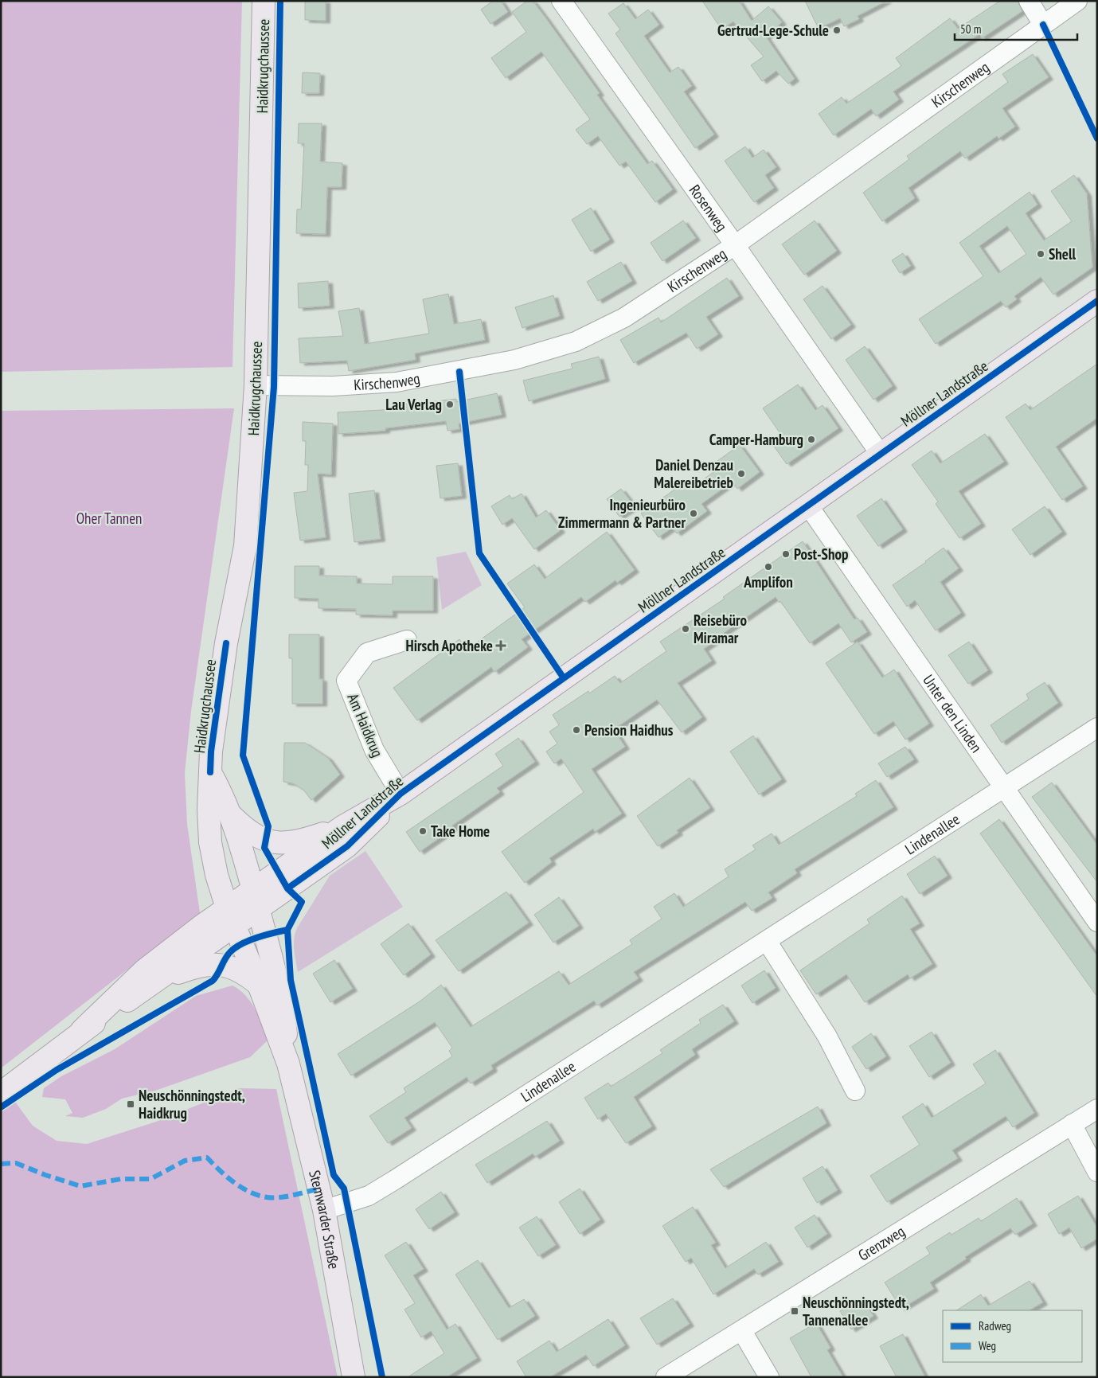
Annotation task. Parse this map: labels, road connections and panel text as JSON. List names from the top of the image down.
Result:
{
  "streets": {
    "main road": ["Haidkrugchaussee", "Möllner Landstraße", "Stemwarder Straße"],
    "street": [
      "Kirschenweg",
      "Rosenweg",
      "Unter den Linden",
      "Am Haidkrug",
      "Lindenallee",
      "Grenzweg"
    ]
  },
  "crossings": [
    ["Haidkrugchaussee", "Kirschenweg"],
    ["Haidkrugchaussee", "Möllner Landstraße"],
    ["Haidkrugchaussee", "Stemwarder Straße"],
    ["Kirschenweg", "Rosenweg"],
    ["Rosenweg", "Möllner Landstraße"],
    ["Möllner Landstraße", "Unter den Linden"],
    ["Möllner Landstraße", "Am Haidkrug"],
    ["Möllner Landstraße", "Stemwarder Straße"],
    ["Unter den Linden", "Lindenallee"],
    ["Lindenallee", "Stemwarder Straße"]
  ],
  "parks": ["Oher Tannen"],
  "places": {
    "other": [
      "Gertrud-Lege-Schule",
      "Shell",
      "Lau Verlag",
      "Camper-Hamburg",
      "Daniel Denzau Malereibetrieb",
      "Ingenieurbüro Zimmermann & Partner",
      "Post-Shop",
      "Amplifon",
      "Reisebüro Miramar",
      "Pension Haidhus",
      "Take Home"
    ],
    "health": ["Hirsch Apotheke"],
    "transit": ["Neuschönningstedt, Haidkrug", "Neuschönningstedt, Tannenallee"]
  },
  "legend": ["Radweg", "Weg"],
  "scale_bar": "50 m"
}
